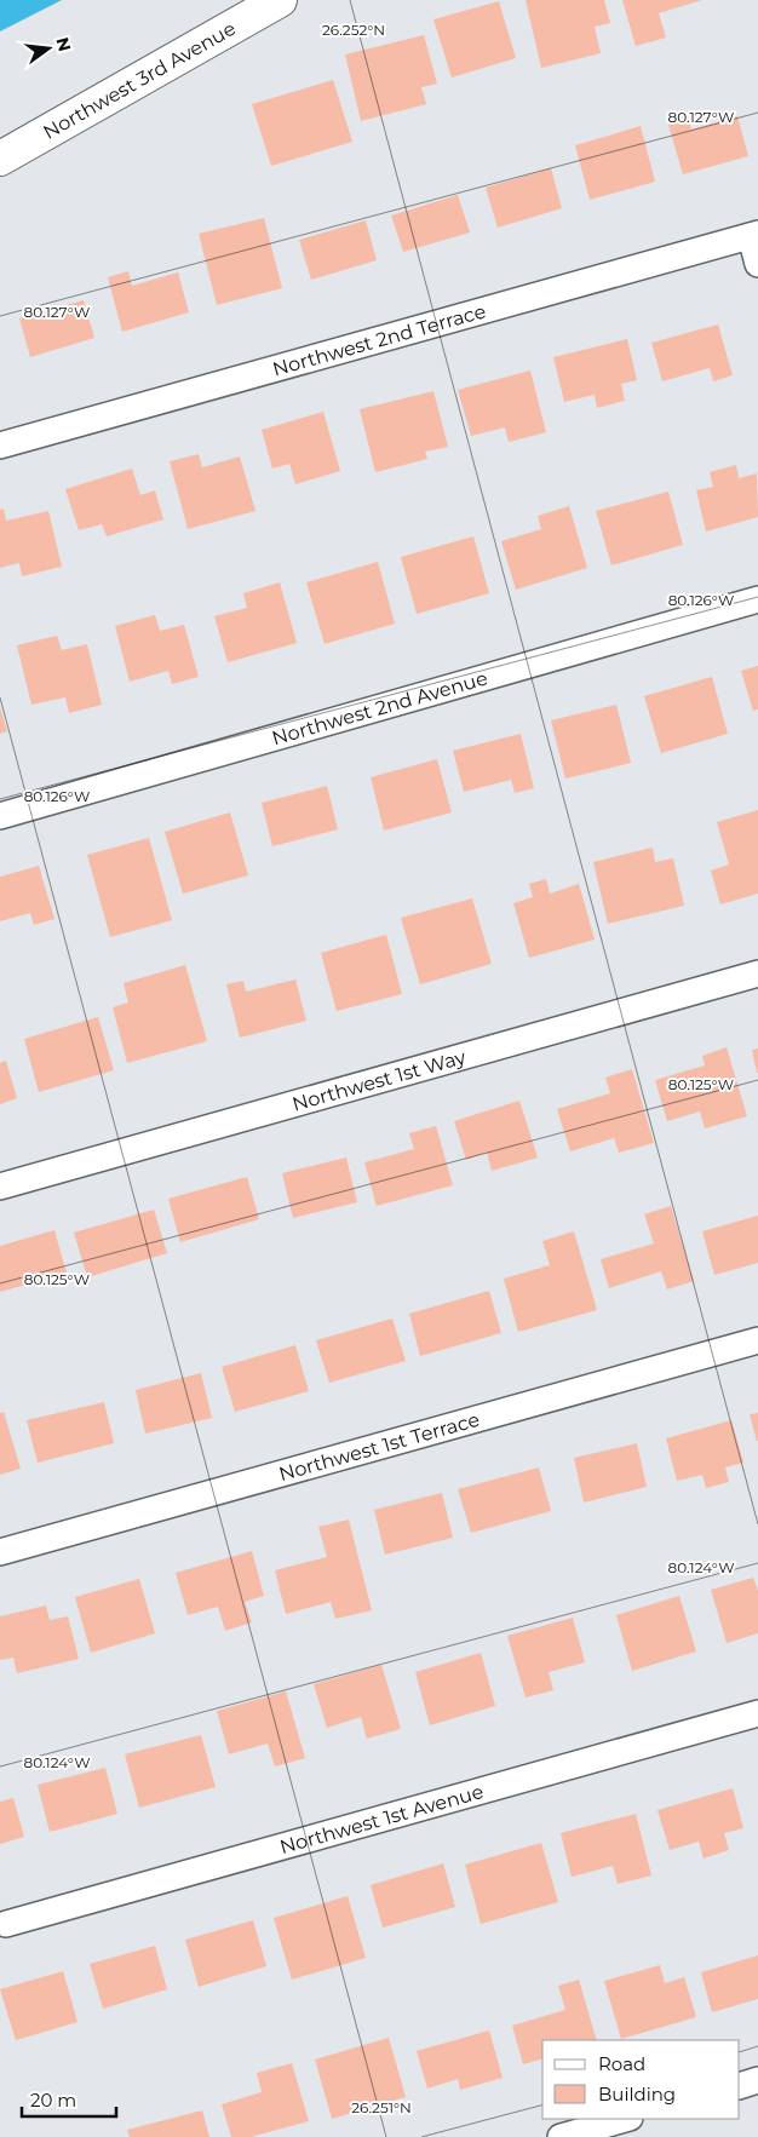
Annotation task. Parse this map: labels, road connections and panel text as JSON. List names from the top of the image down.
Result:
{
  "streets": {
    "street": [
      "Northwest 3rd Avenue",
      "Northwest 2nd Terrace",
      "Northwest 2nd Avenue",
      "Northwest 1st Way",
      "Northwest 1st Terrace",
      "Northwest 1st Avenue"
    ]
  },
  "legend": ["Road", "Building"],
  "scale_bar": "20 m",
  "north": "right",
  "coordinates": [
    "26.252°N",
    "80.127°W",
    "80.126°W",
    "80.125°W",
    "80.124°W",
    "26.251°N"
  ]
}
